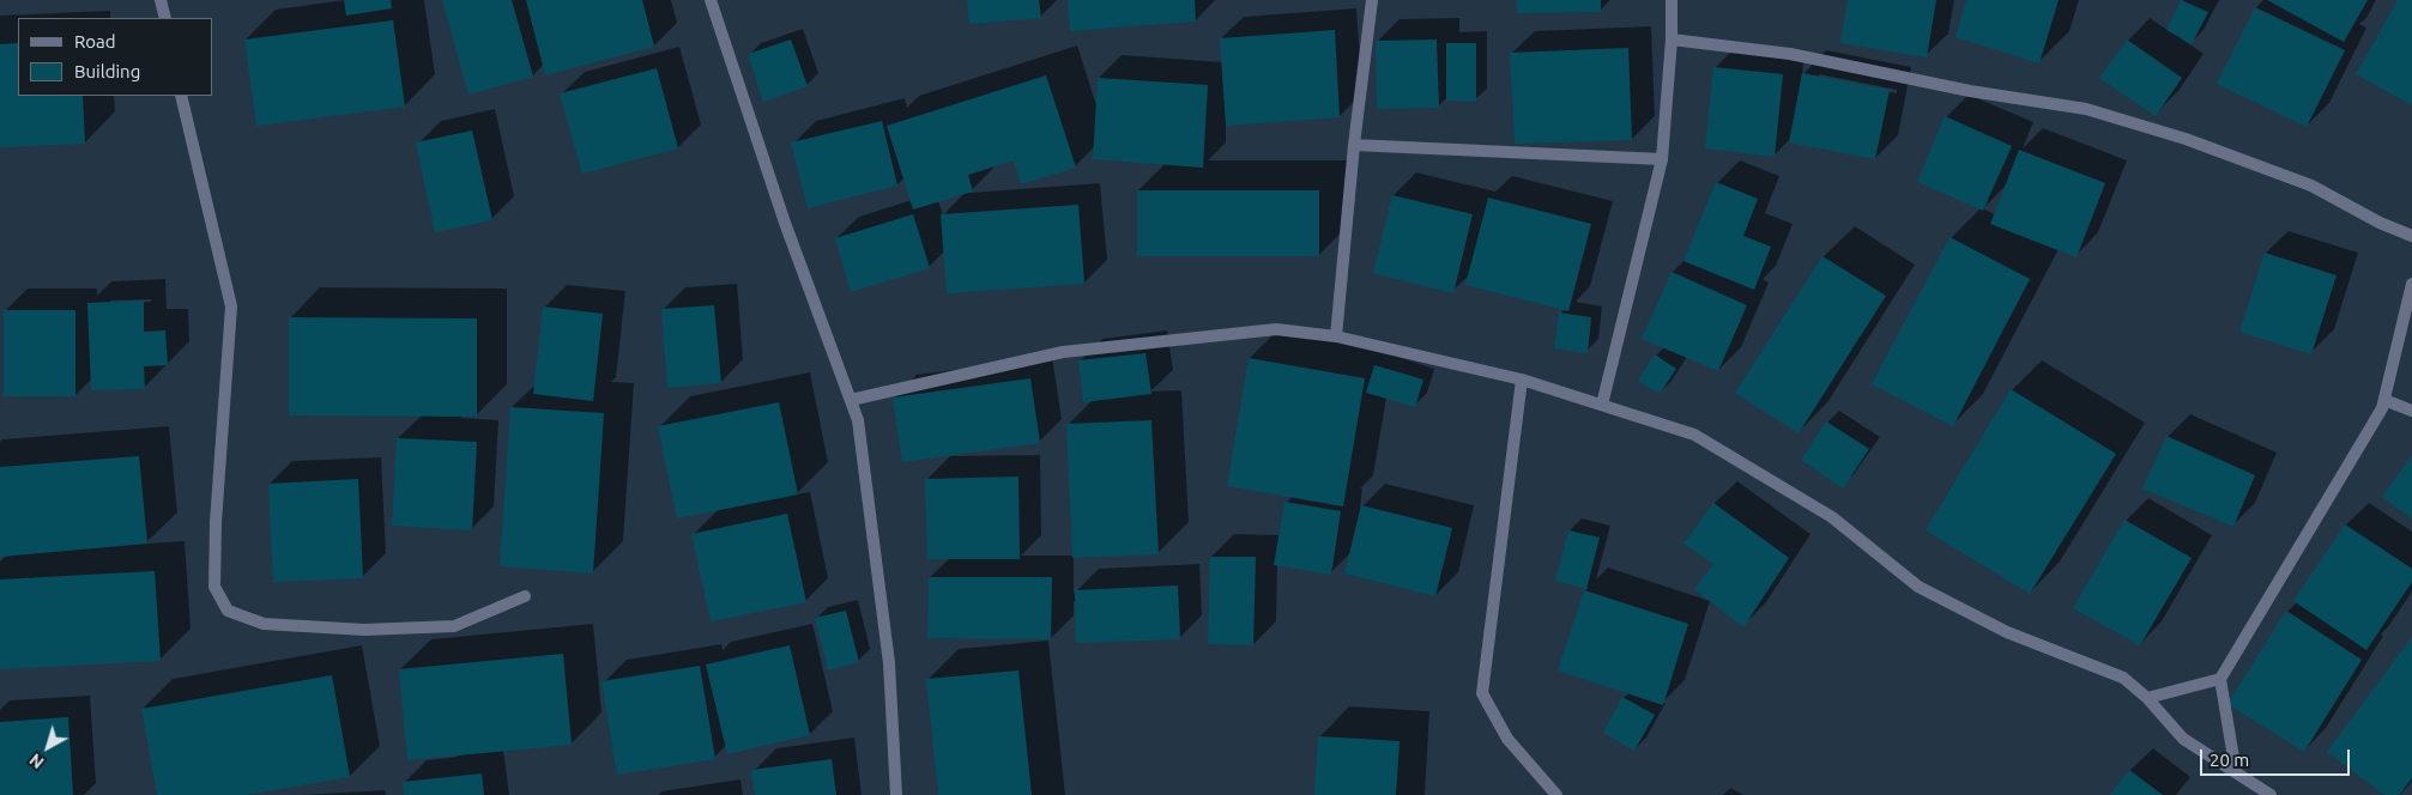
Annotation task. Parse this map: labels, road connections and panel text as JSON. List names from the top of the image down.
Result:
{
  "legend": ["Road", "Building"],
  "scale_bar": "20 m",
  "north": "bottom left"
}
